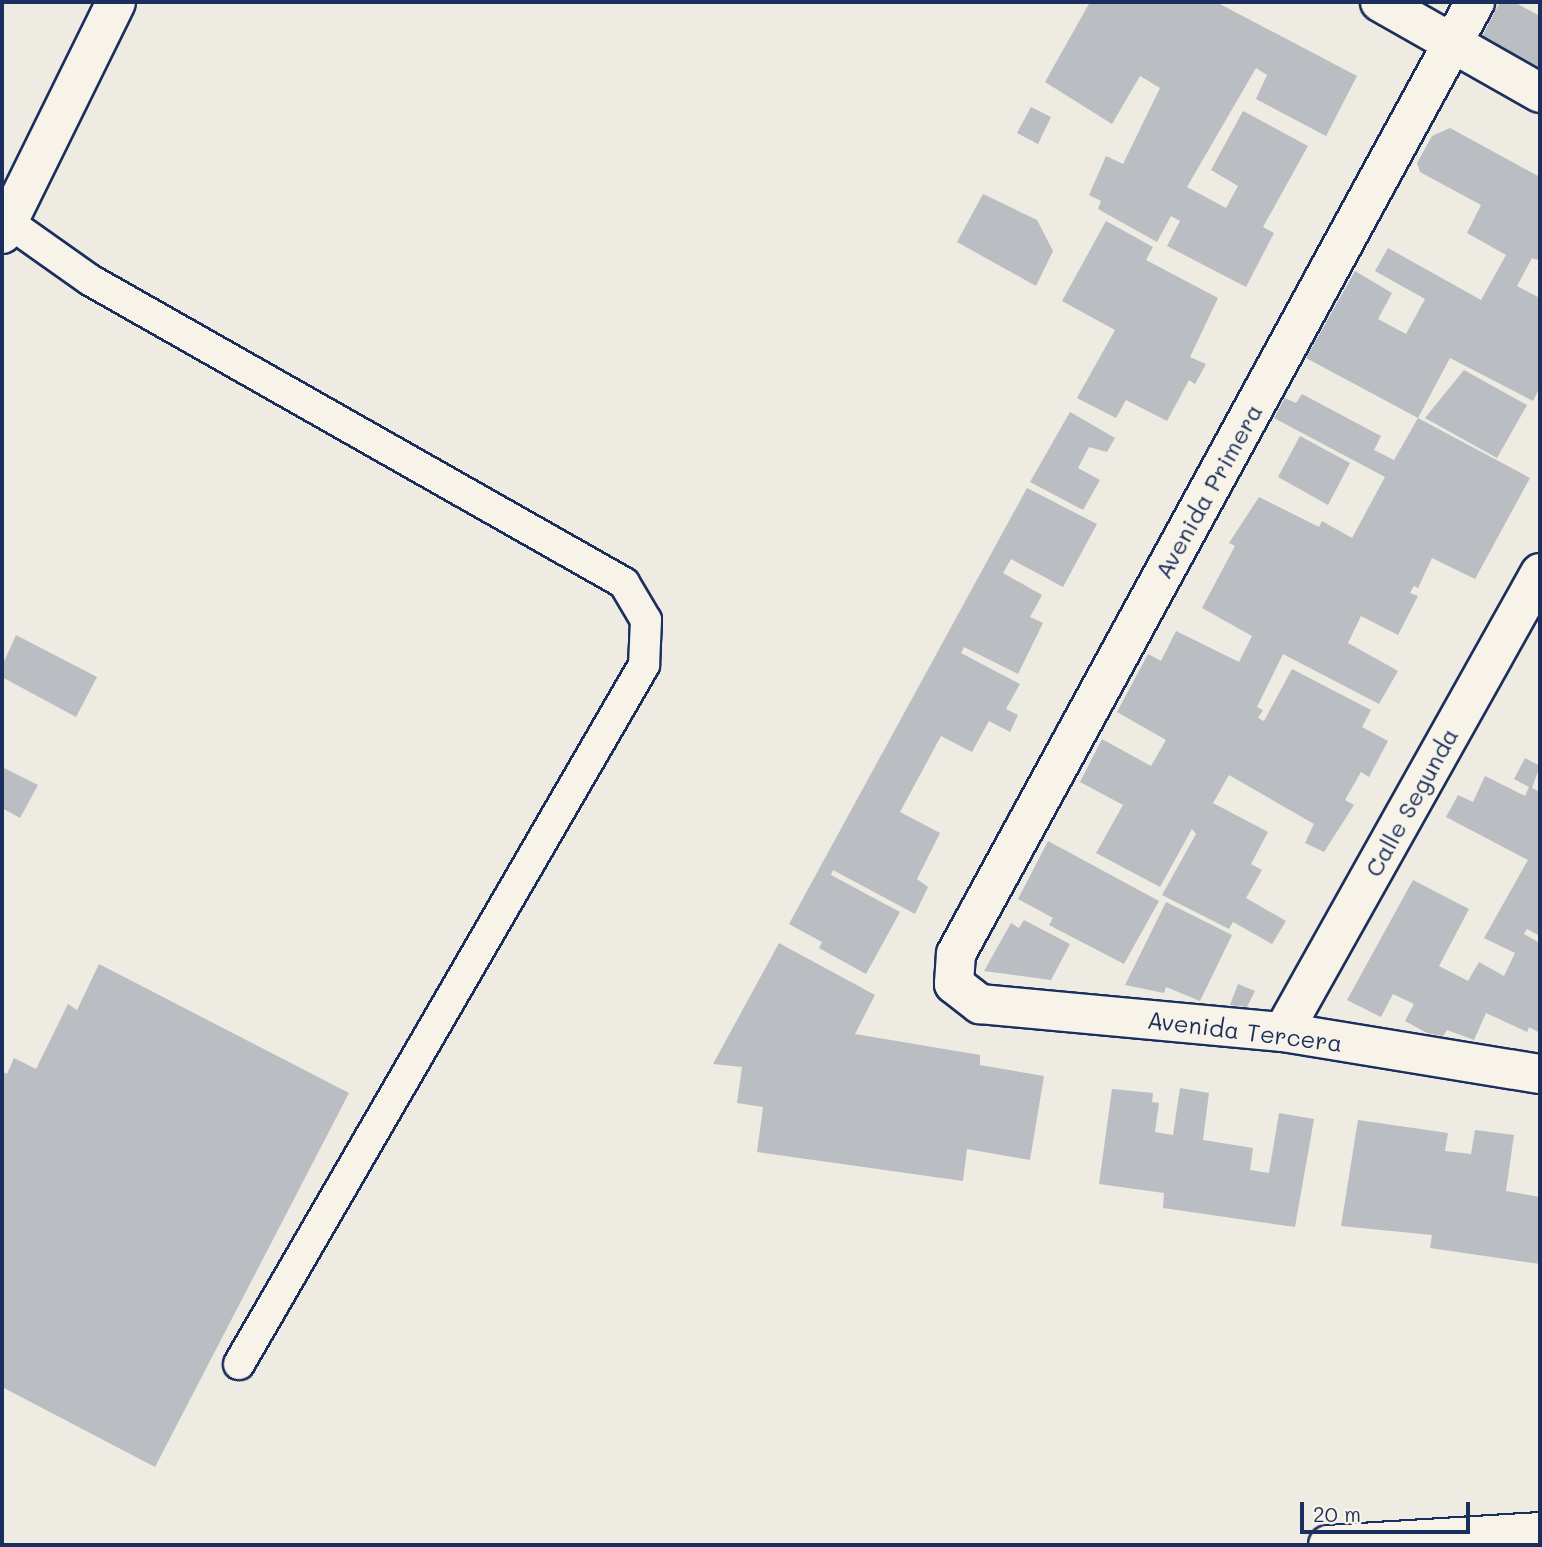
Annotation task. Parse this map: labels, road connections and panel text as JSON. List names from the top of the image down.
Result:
{
  "streets": {
    "street": ["Avenida Primera", "Calle Segunda", "Avenida Tercera"]
  },
  "crossings": [
    ["Avenida Primera", "Avenida Tercera"],
    ["Calle Segunda", "Avenida Tercera"]
  ],
  "scale_bar": "20 m"
}
